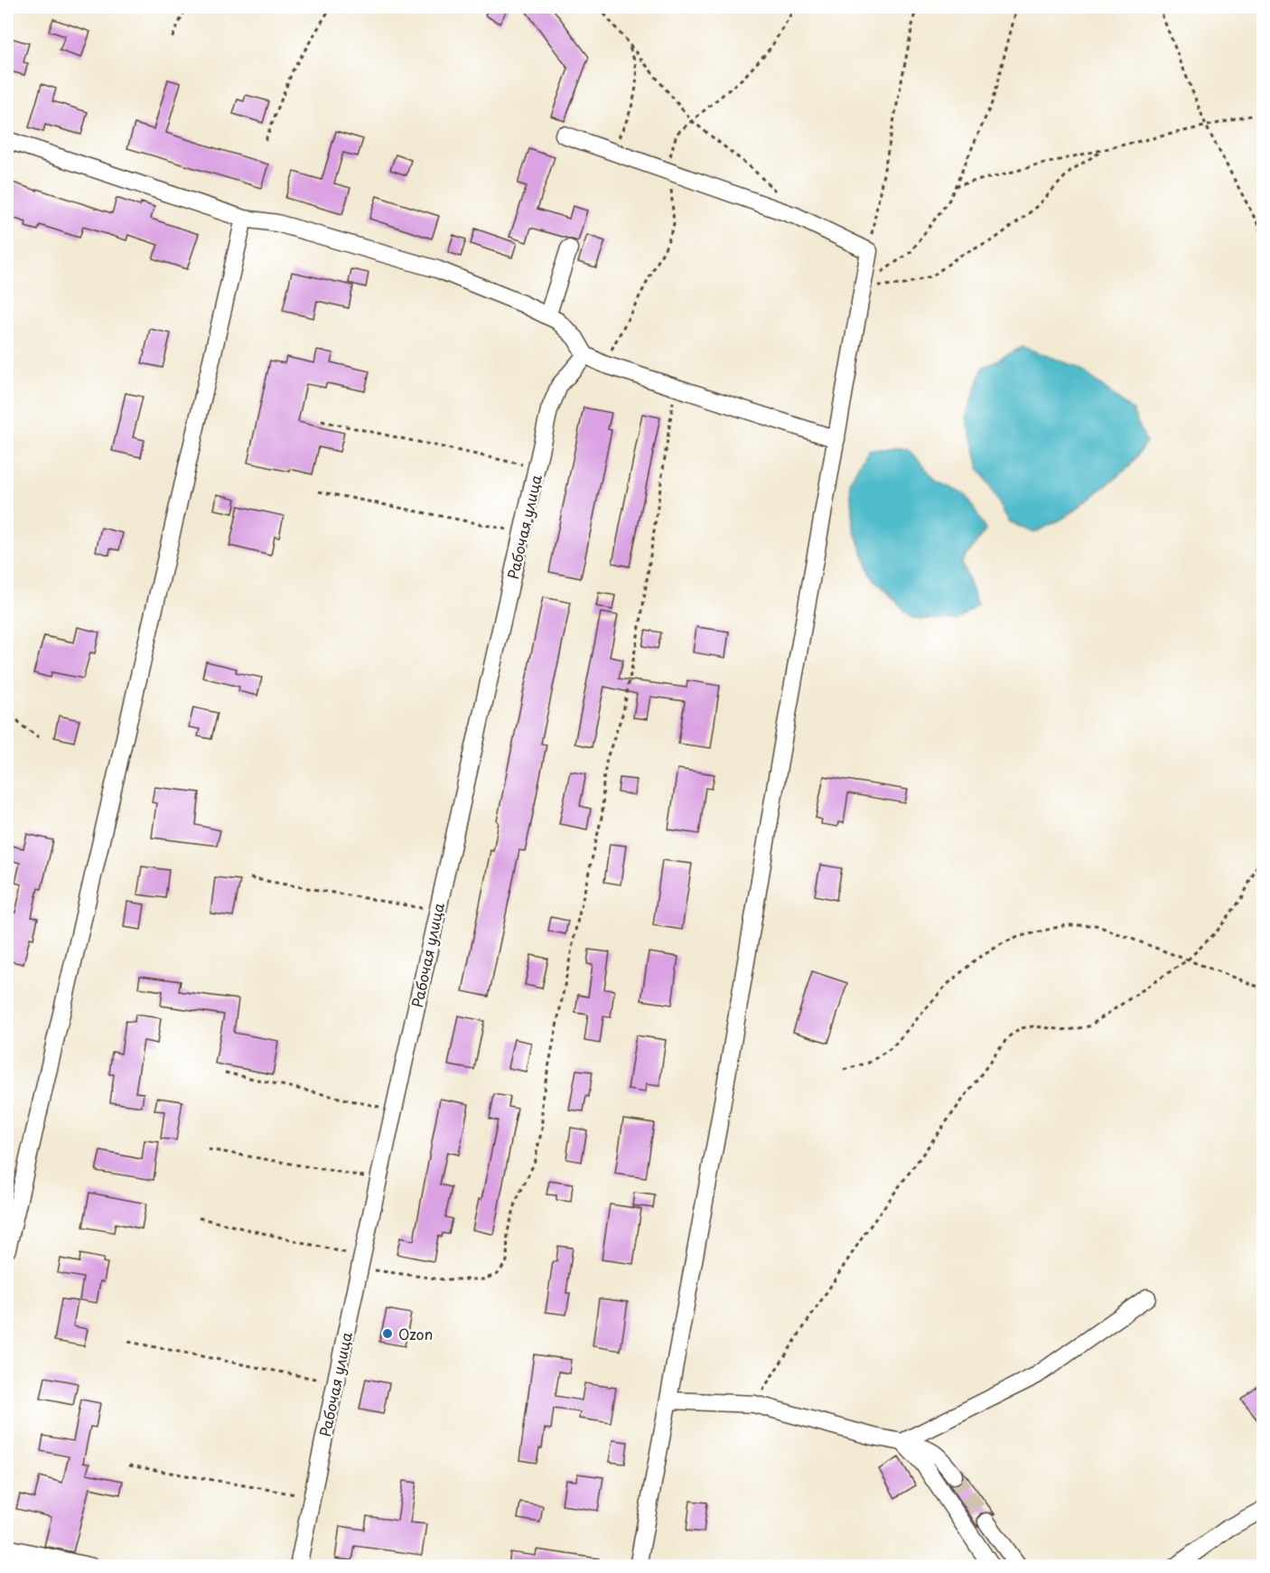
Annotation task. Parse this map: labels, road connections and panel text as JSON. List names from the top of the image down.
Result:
{
  "streets": {
    "street": ["Рабочая улица"]
  },
  "places": ["Ozon"]
}
